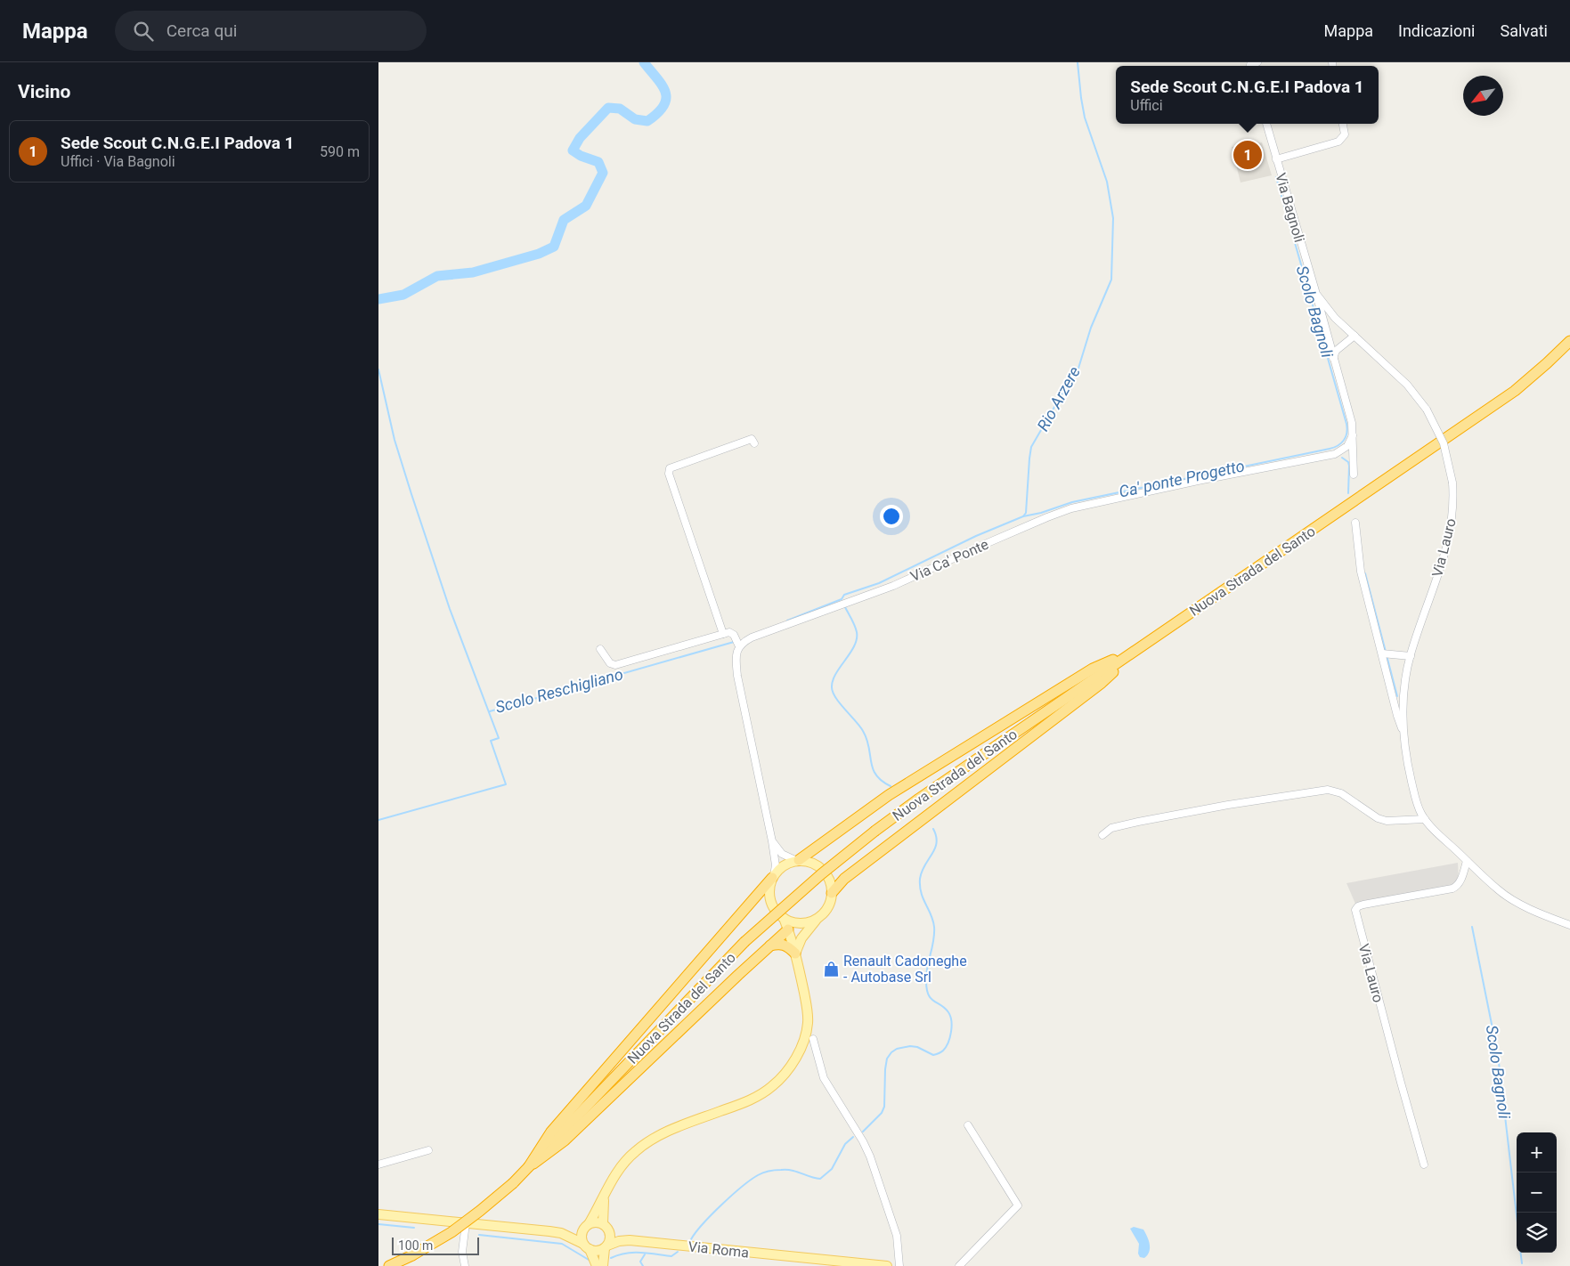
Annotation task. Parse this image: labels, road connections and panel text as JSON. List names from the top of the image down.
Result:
{
  "streets": {
    "highway": ["Nuova Strada del Santo"],
    "main road": ["Via Roma"],
    "street": ["Via Bagnoli", "Via Lauro", "Via Ca' Ponte"]
  },
  "crossings": [
    ["Via Bagnoli", "Via Lauro"]
  ],
  "water": [
    "Scolo Bagnoli",
    "Rio Arzere",
    "Ca' ponte Progetto",
    "Scolo Reschigliano"
  ],
  "places": {
    "shop": ["Renault Cadoneghe - Autobase Srl"]
  },
  "scale_bar": "100 m",
  "north": "bottom left",
  "page": {
    "header": "Mappa",
    "search": "Cerca qui",
    "nav": ["Mappa", "Indicazioni", "Salvati"],
    "heading": "Vicino",
    "popup": ["Sede Scout C.N.G.E.I Padova 1", "Uffici"],
    "list": [
      {
        "mark": "1",
        "name": "Sede Scout C.N.G.E.I Padova 1",
        "note": "Uffici · Via Bagnoli",
        "value": "590 m"
      }
    ],
    "pins": "1",
    "map_buttons": ["+", "−"],
    "scale": "100 m"
  }
}
